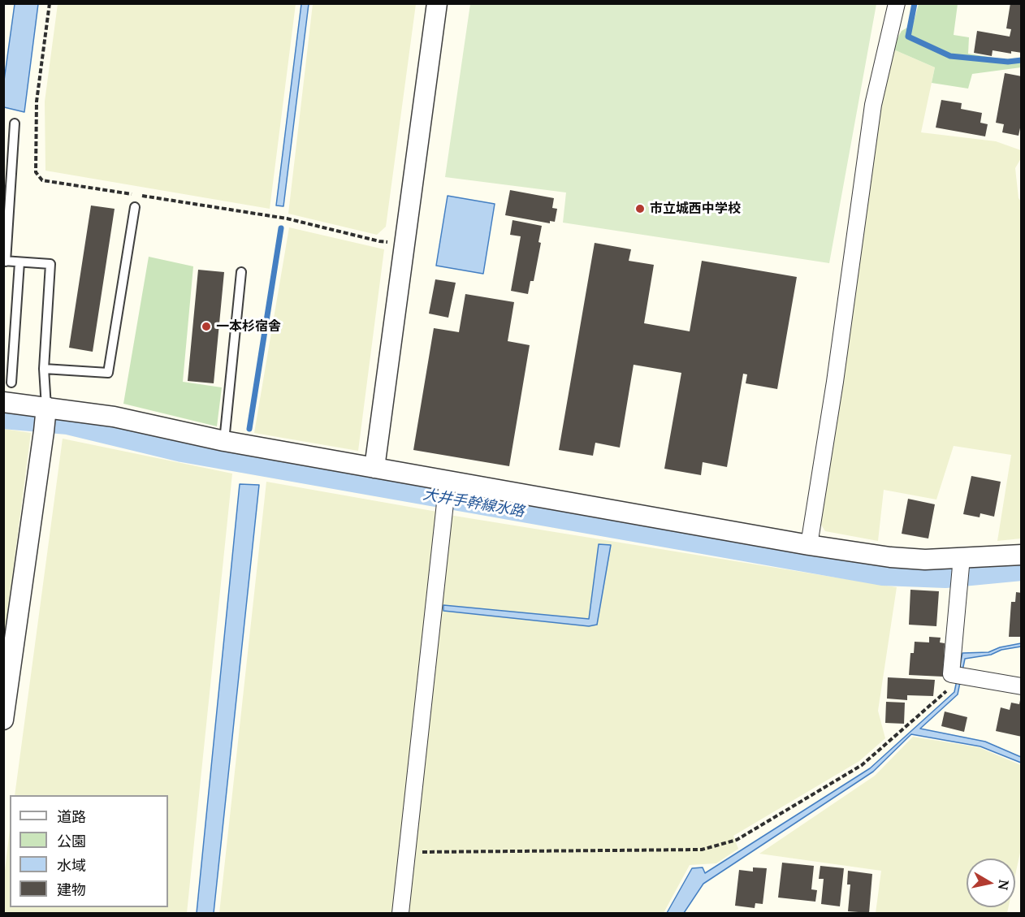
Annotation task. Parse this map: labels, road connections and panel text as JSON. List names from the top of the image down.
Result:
{
  "water": ["大井手幹線水路"],
  "places": ["市立城西中学校", "一本杉宿舎"],
  "legend": [
    "道路",
    "公園",
    "水域",
    "建物"
  ],
  "north": "right"
}
